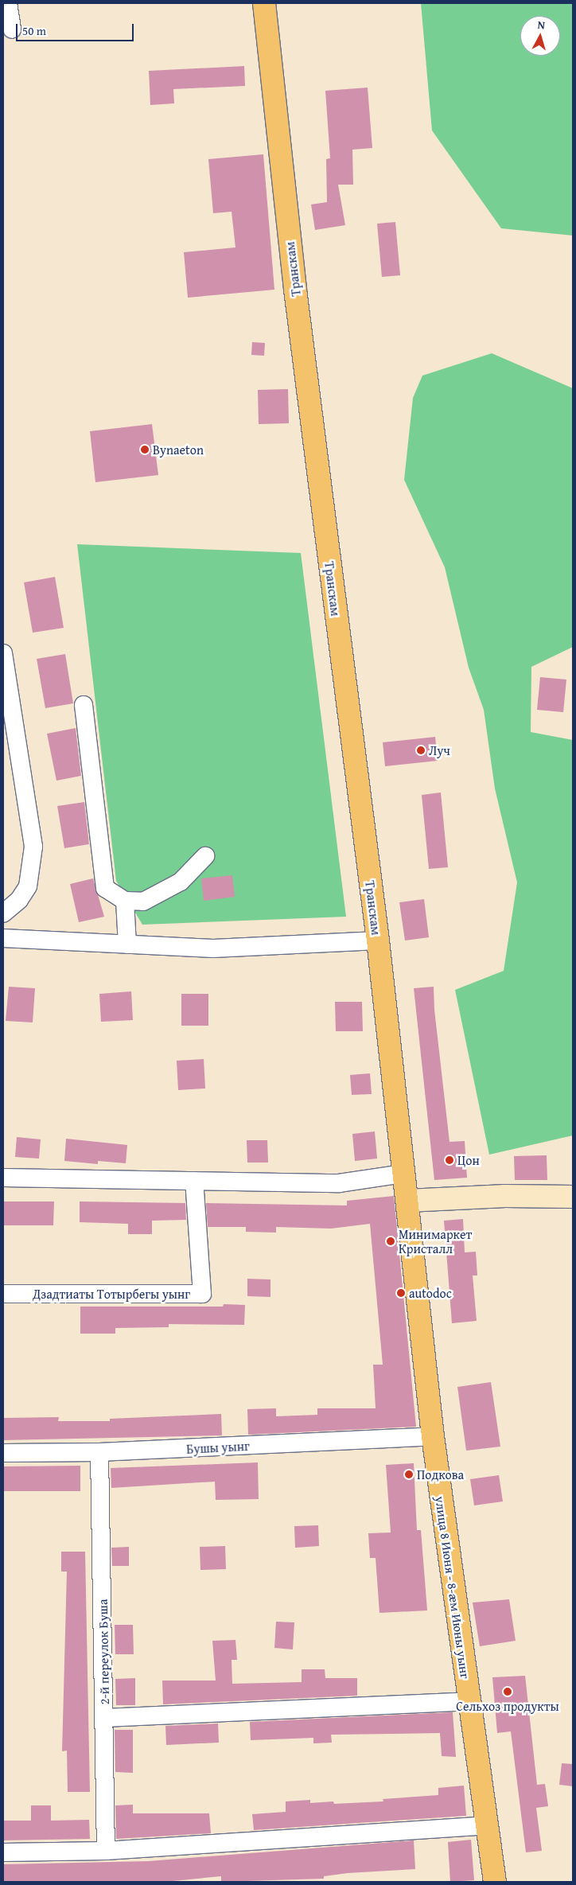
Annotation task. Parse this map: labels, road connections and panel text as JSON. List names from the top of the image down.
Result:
{
  "streets": {
    "highway": ["Транскам", "улица 8 Июня - 8-ӕм Июны уынг"],
    "street": ["Дзадтиаты Тотырбегы уынг", "Бушы уынг", "2-й переулок Буша"]
  },
  "crossings": [
    ["Транскам", "улица 8 Июня - 8-ӕм Июны уынг"],
    ["Бушы уынг", "улица 8 Июня - 8-ӕм Июны уынг"],
    ["Бушы уынг", "2-й переулок Буша"]
  ],
  "places": [
    "Bynaeton",
    "Луч",
    "Цон",
    "Минимаркет Кристалл",
    "autodoc",
    "Подкова",
    "Сельхоз продукты"
  ],
  "scale_bar": "50 m",
  "north": "top"
}
